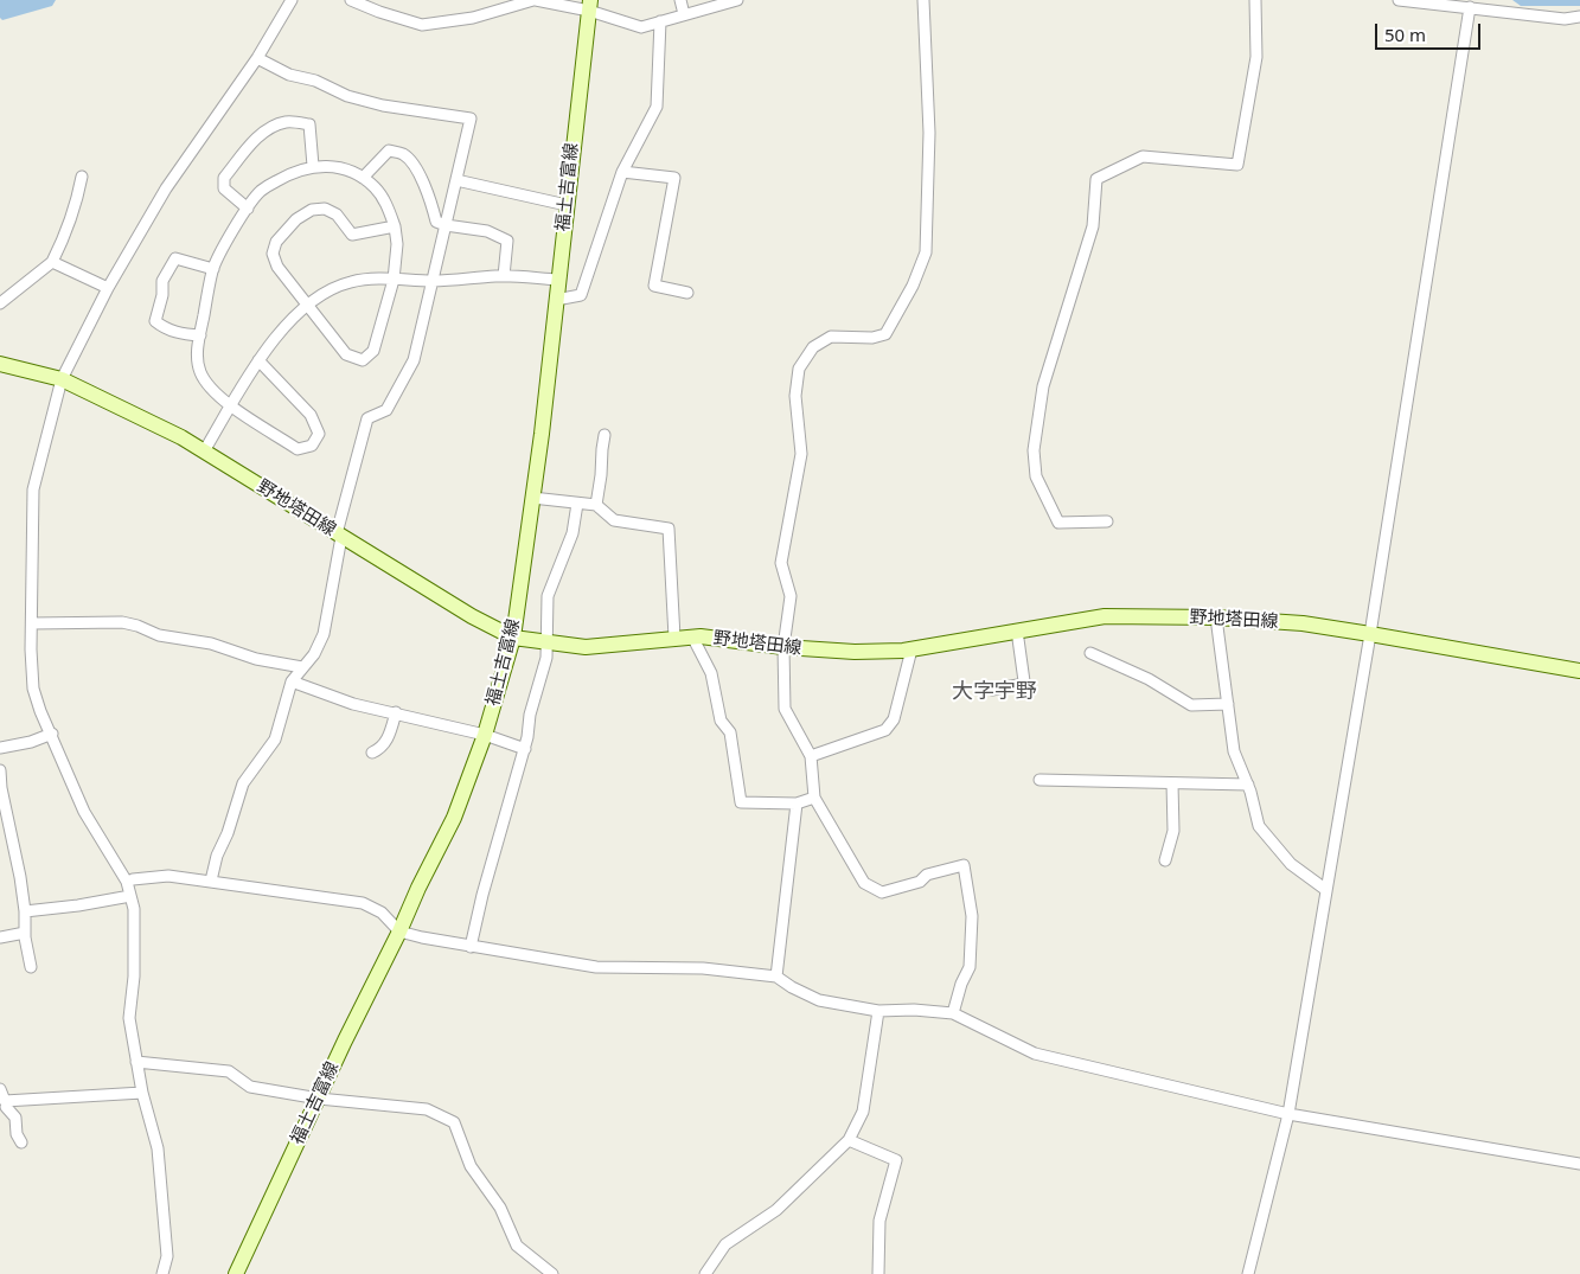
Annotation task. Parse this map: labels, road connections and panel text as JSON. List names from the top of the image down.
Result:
{
  "streets": {
    "main road": ["福土吉富線", "野地塔田線"]
  },
  "crossings": [
    ["福土吉富線", "野地塔田線"]
  ],
  "districts": ["大字宇野"],
  "scale_bar": "50 m"
}
